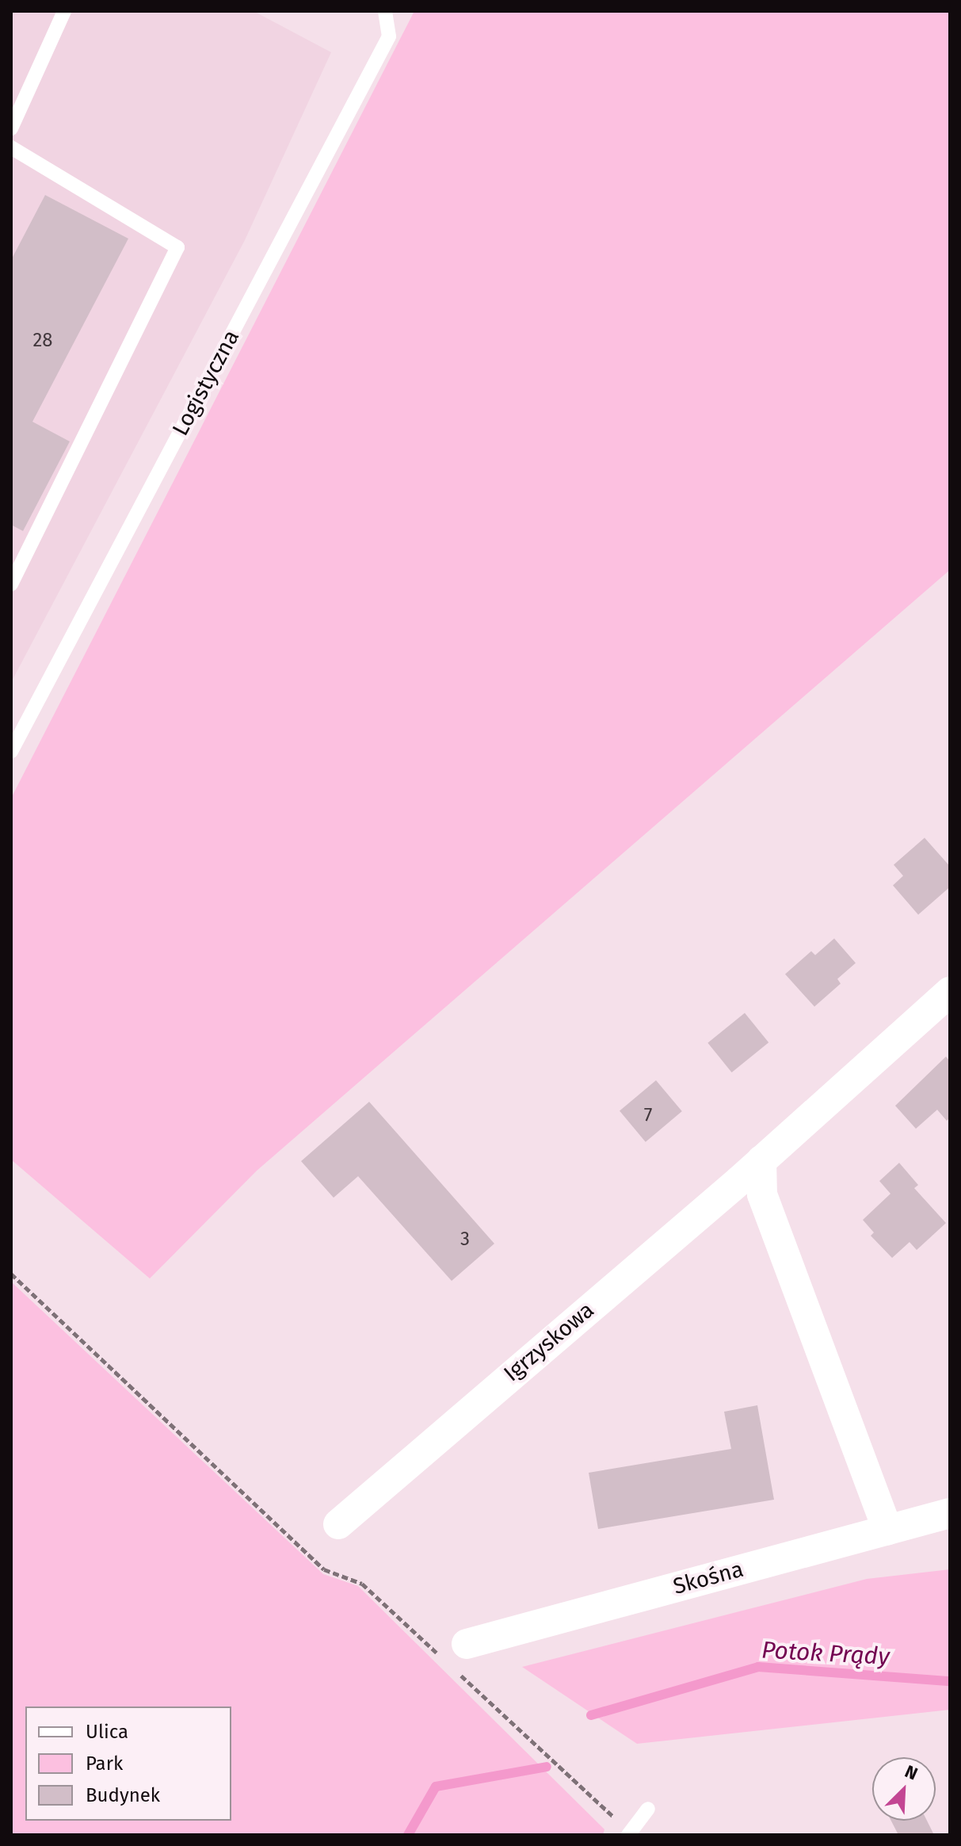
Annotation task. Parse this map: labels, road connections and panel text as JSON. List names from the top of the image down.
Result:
{
  "streets": {
    "street": ["Igrzyskowa", "Skośna"],
    "lane": ["Logistyczna"]
  },
  "water": ["Potok Prądy"],
  "house_numbers": ["28", "7", "3"],
  "legend": ["Ulica", "Park", "Budynek"],
  "north": "top right"
}
